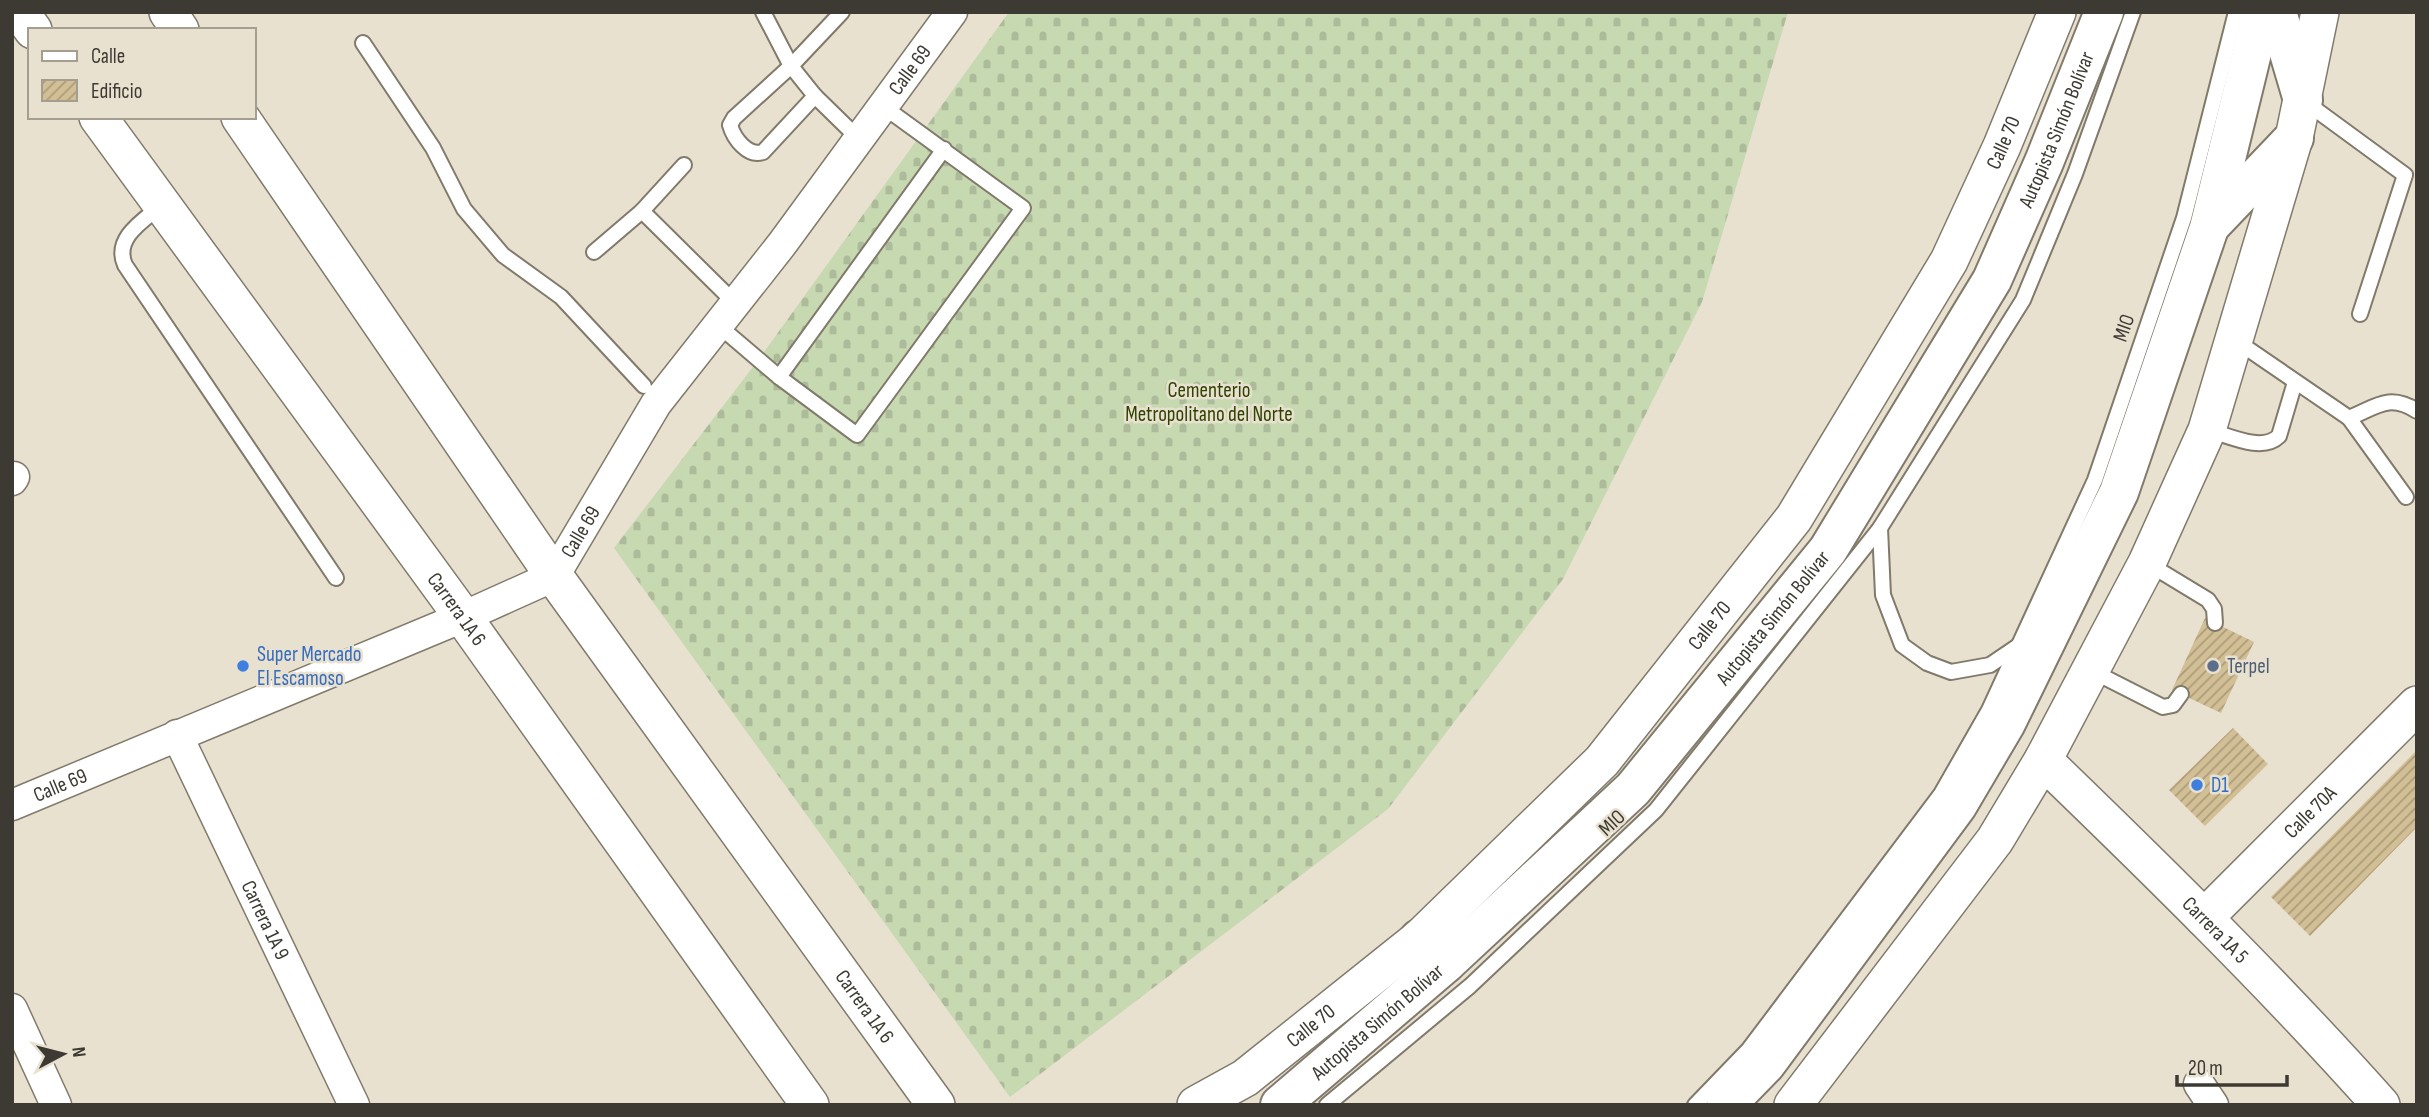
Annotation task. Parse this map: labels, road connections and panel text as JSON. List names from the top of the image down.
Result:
{
  "streets": {
    "highway": ["Autopista Simón Bolívar"],
    "street": [
      "Calle 69",
      "Calle 70",
      "Carrera 1A 6",
      "Calle 70A",
      "Carrera 1A 9",
      "Carrera 1A 5"
    ],
    "lane": ["MIO"]
  },
  "crossings": [
    ["Calle 69", "Carrera 1A 6"],
    ["Calle 69", "Carrera 1A 9"],
    ["Autopista Simón Bolívar", "Calle 70"],
    ["Calle 70A", "Carrera 1A 5"]
  ],
  "parks": ["Cementerio Metropolitano del Norte"],
  "places": ["Super Mercado El Escamoso", "Terpel", "D1"],
  "legend": ["Calle", "Edificio"],
  "scale_bar": "20 m",
  "north": "right"
}
